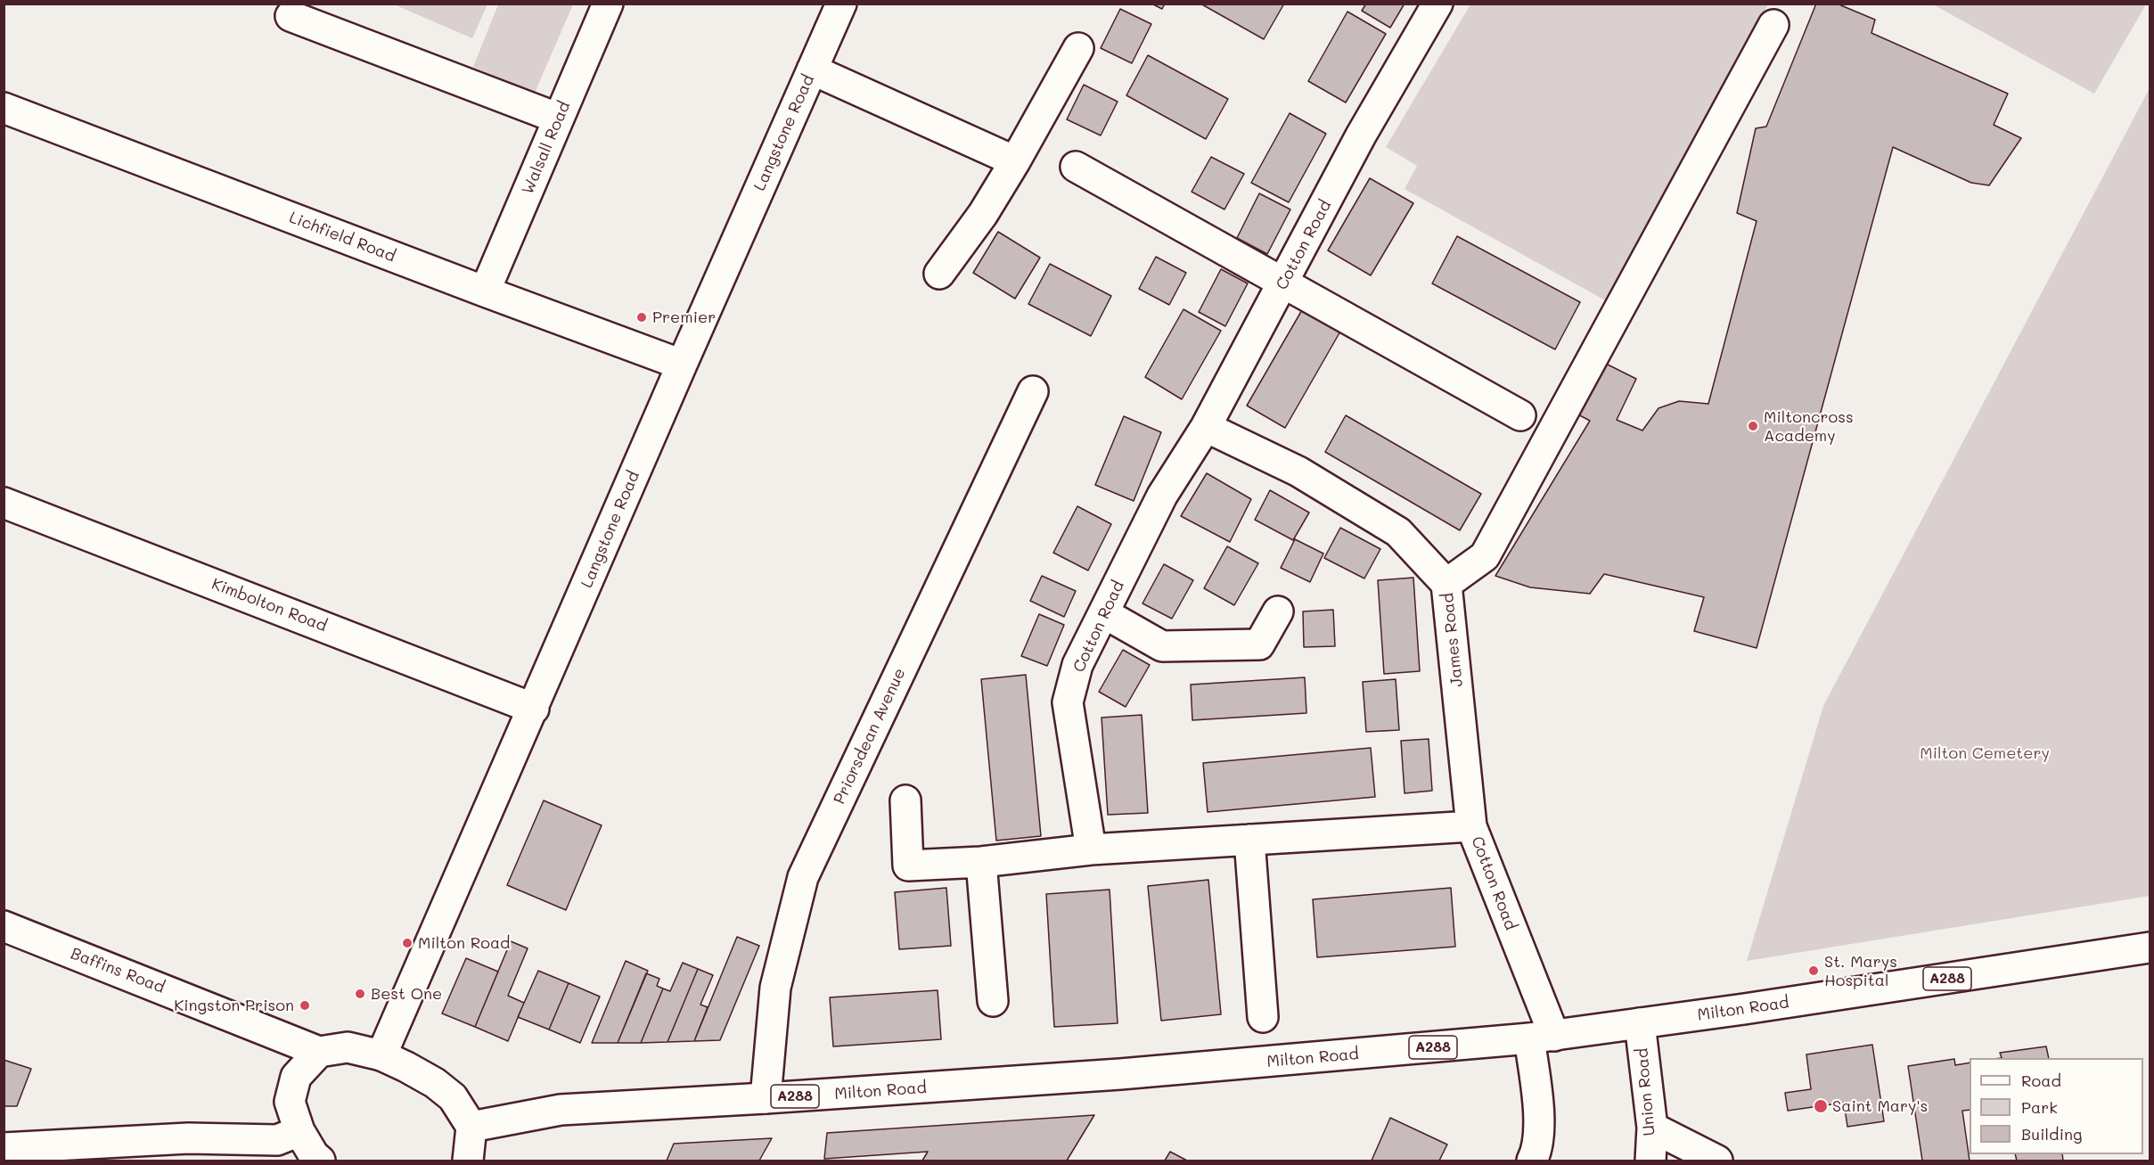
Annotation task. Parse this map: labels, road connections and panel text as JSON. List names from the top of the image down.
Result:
{
  "streets": {
    "street": [
      "Langstone Road",
      "Walsall Road",
      "Lichfield Road",
      "Cotton Road",
      "Kimbolton Road",
      "James Road",
      "Priorsdean Avenue",
      "Baffins Road",
      "A288",
      "Milton Road",
      "Union Road"
    ]
  },
  "crossings": [
    ["Langstone Road", "Lichfield Road"],
    ["Langstone Road", "Kimbolton Road"],
    ["Walsall Road", "Lichfield Road"],
    ["Cotton Road", "James Road"],
    ["Cotton Road", "Milton Road"],
    ["Priorsdean Avenue", "Milton Road"],
    ["Milton Road", "Union Road"]
  ],
  "parks": ["Milton Cemetery"],
  "places": [
    "Premier",
    "Miltoncross Academy",
    "Milton Road",
    "St. Marys Hospital",
    "Best One",
    "Kingston Prison",
    "Saint Mary's"
  ],
  "legend": ["Road", "Park", "Building"]
}
